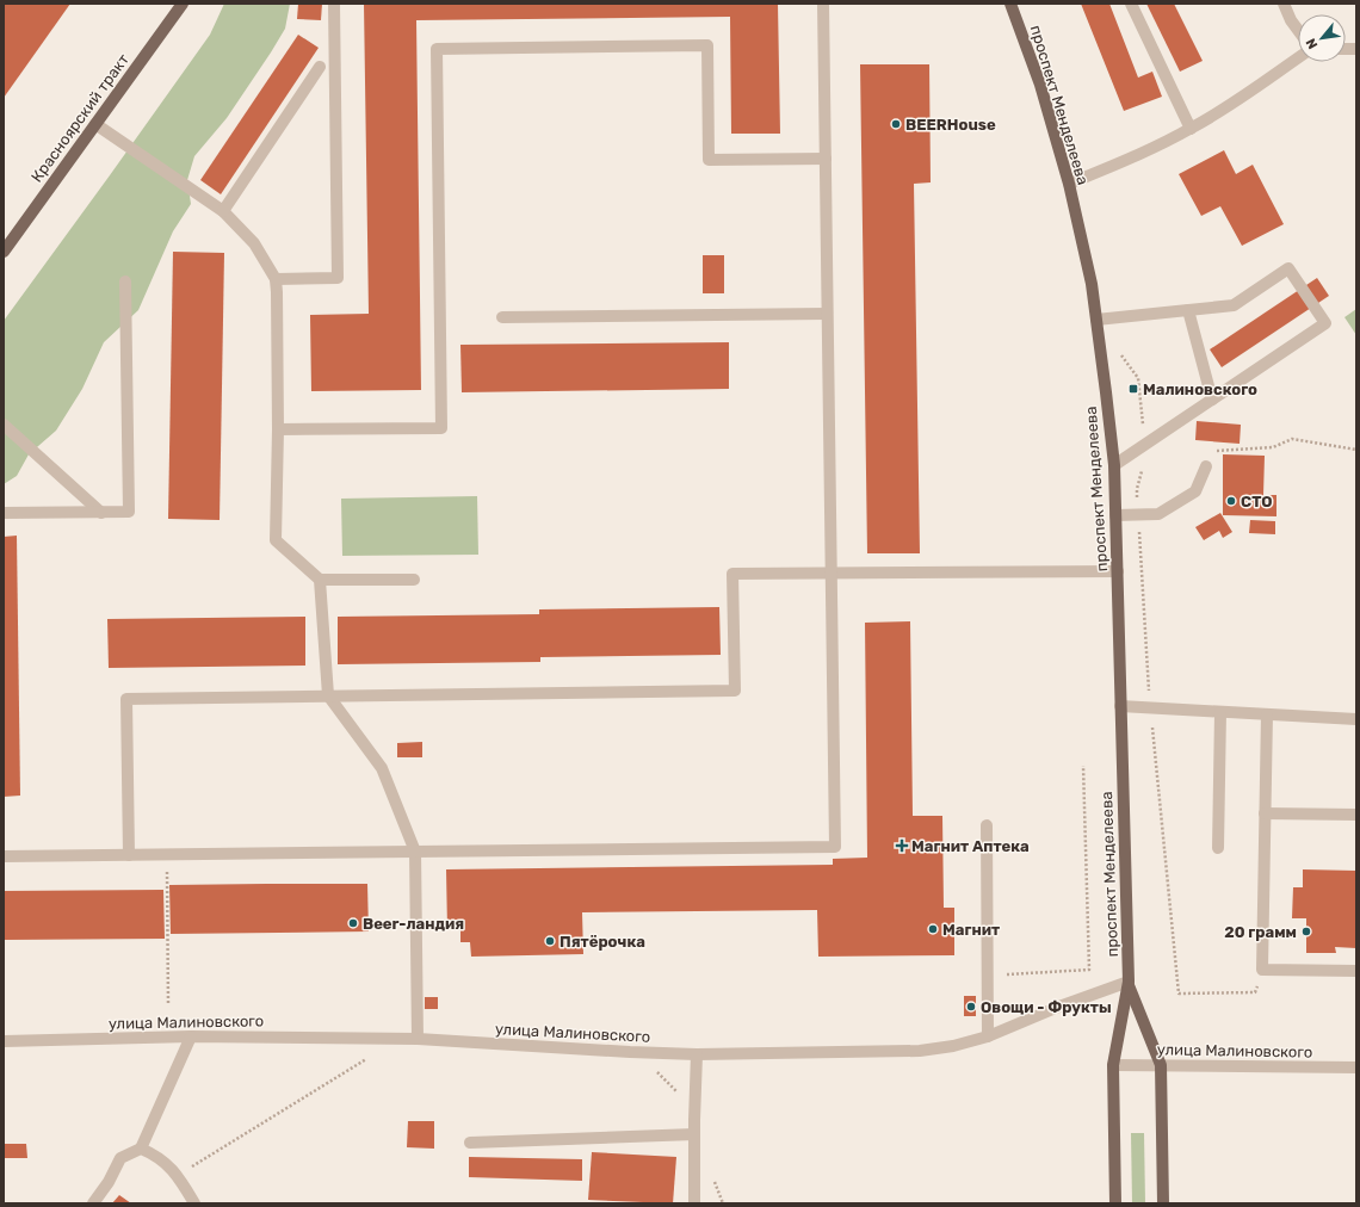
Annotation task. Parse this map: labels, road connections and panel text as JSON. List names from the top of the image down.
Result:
{
  "streets": {
    "main road": ["проспект Менделеева", "Красноярский тракт"],
    "street": ["улица Малиновского"]
  },
  "crossings": [
    ["проспект Менделеева", "улица Малиновского"]
  ],
  "places": {
    "other": [
      "BEERHouse",
      "СТО",
      "Beer-ландия",
      "Магнит",
      "20 грамм",
      "Пятёрочка",
      "Овощи - Фрукты"
    ],
    "transit": ["Малиновского"],
    "health": ["Магнит Аптека"]
  },
  "north": "bottom left"
}
